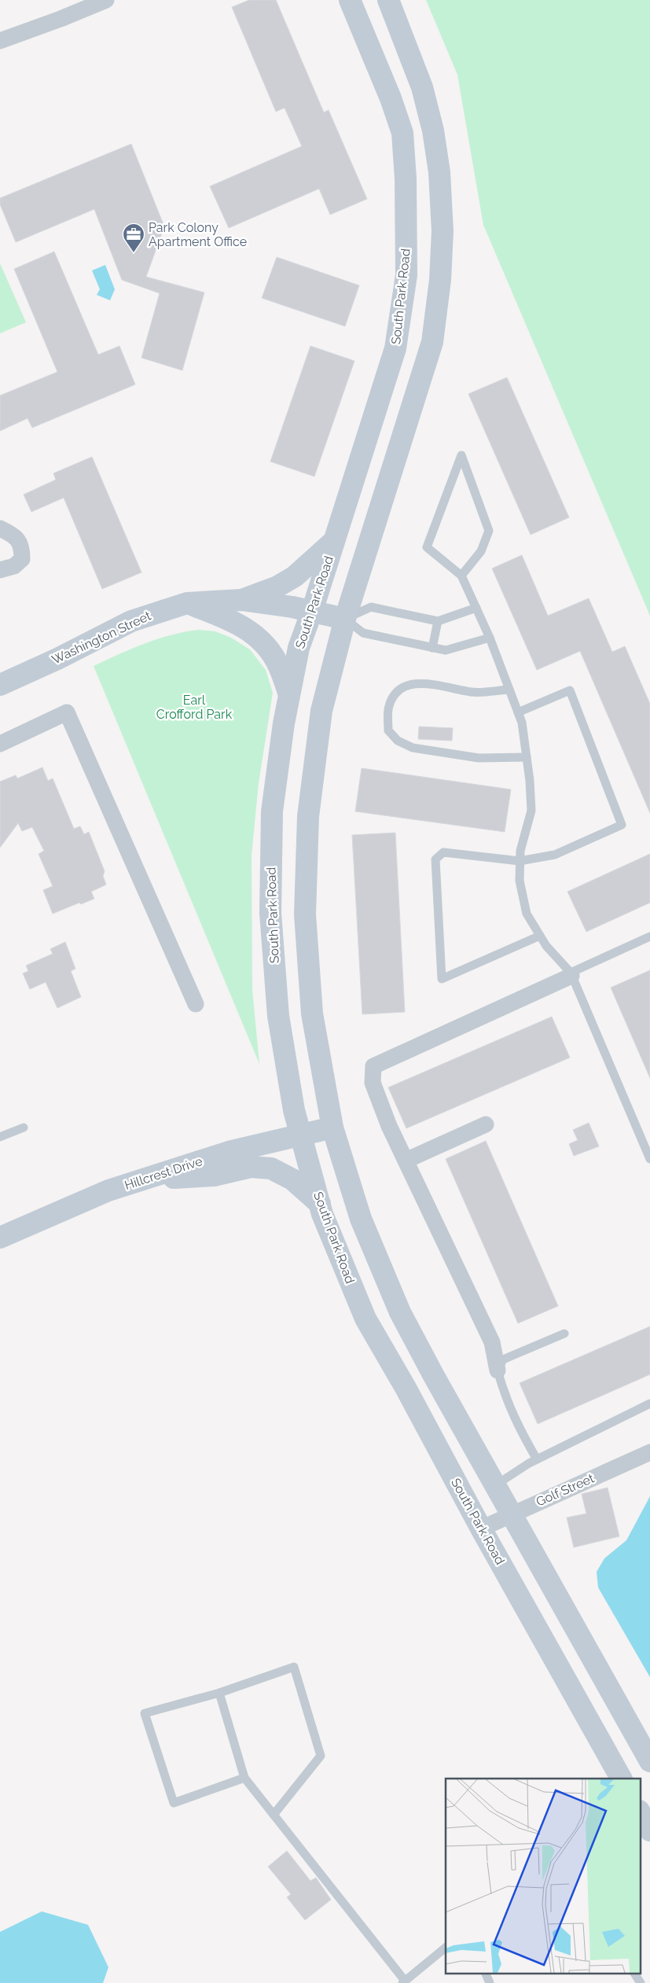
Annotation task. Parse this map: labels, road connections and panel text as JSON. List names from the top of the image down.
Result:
{
  "streets": {
    "street": [
      "South Park Road",
      "Washington Street",
      "Hillcrest Drive",
      "Golf Street"
    ]
  },
  "crossings": [
    ["South Park Road", "Washington Street"],
    ["South Park Road", "Hillcrest Drive"],
    ["South Park Road", "Golf Street"]
  ],
  "parks": ["Earl Crofford Park"],
  "places": {
    "office": ["Park Colony Apartment Office"]
  }
}
